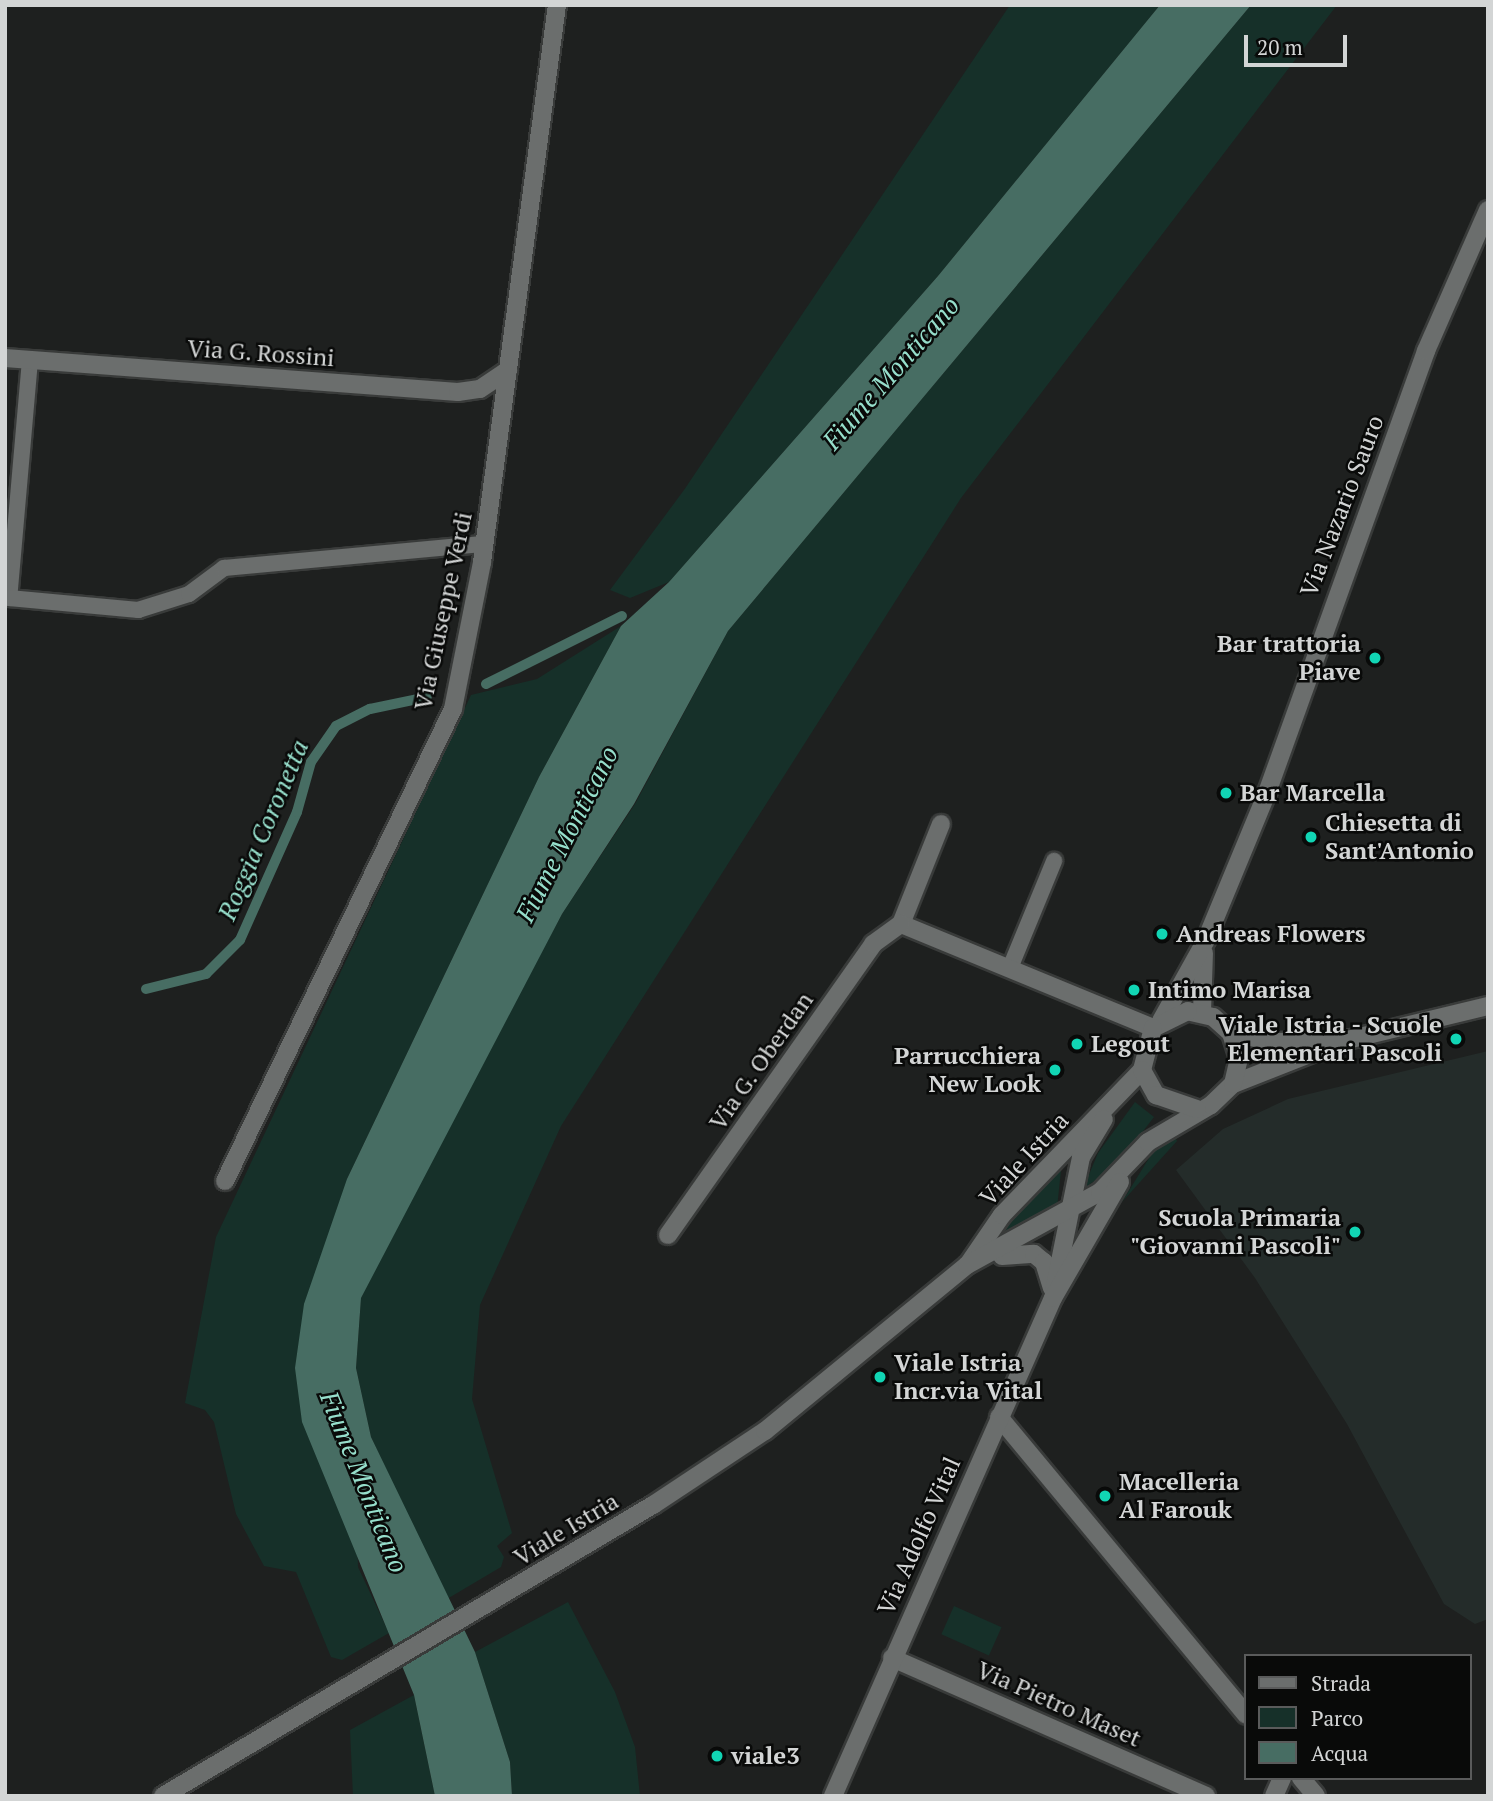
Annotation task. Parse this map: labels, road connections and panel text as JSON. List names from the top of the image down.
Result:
{
  "streets": {
    "street": [
      "Via G. Rossini",
      "Via Nazario Sauro",
      "Via Giuseppe Verdi",
      "Via G. Oberdan",
      "Viale Istria",
      "Via Adolfo Vital",
      "Via Pietro Maset"
    ]
  },
  "crossings": [
    ["Via G. Rossini", "Via Giuseppe Verdi"],
    ["Via Nazario Sauro", "Viale Istria"],
    ["Viale Istria", "Via Adolfo Vital"],
    ["Via Adolfo Vital", "Via Pietro Maset"]
  ],
  "water": ["Fiume Monticano", "Roggia Coronetta"],
  "places": [
    "Bar trattoria Piave",
    "Bar Marcella",
    "Chiesetta di Sant'Antonio",
    "Andreas Flowers",
    "Intimo Marisa",
    "Viale Istria - Scuole Elementari Pascoli",
    "Legout",
    "Parrucchiera New Look",
    "Scuola Primaria \"Giovanni Pascoli\"",
    "Viale Istria Incr.via Vital",
    "Macelleria Al Farouk",
    "viale3"
  ],
  "legend": ["Strada", "Parco", "Acqua"],
  "scale_bar": "20 m"
}
